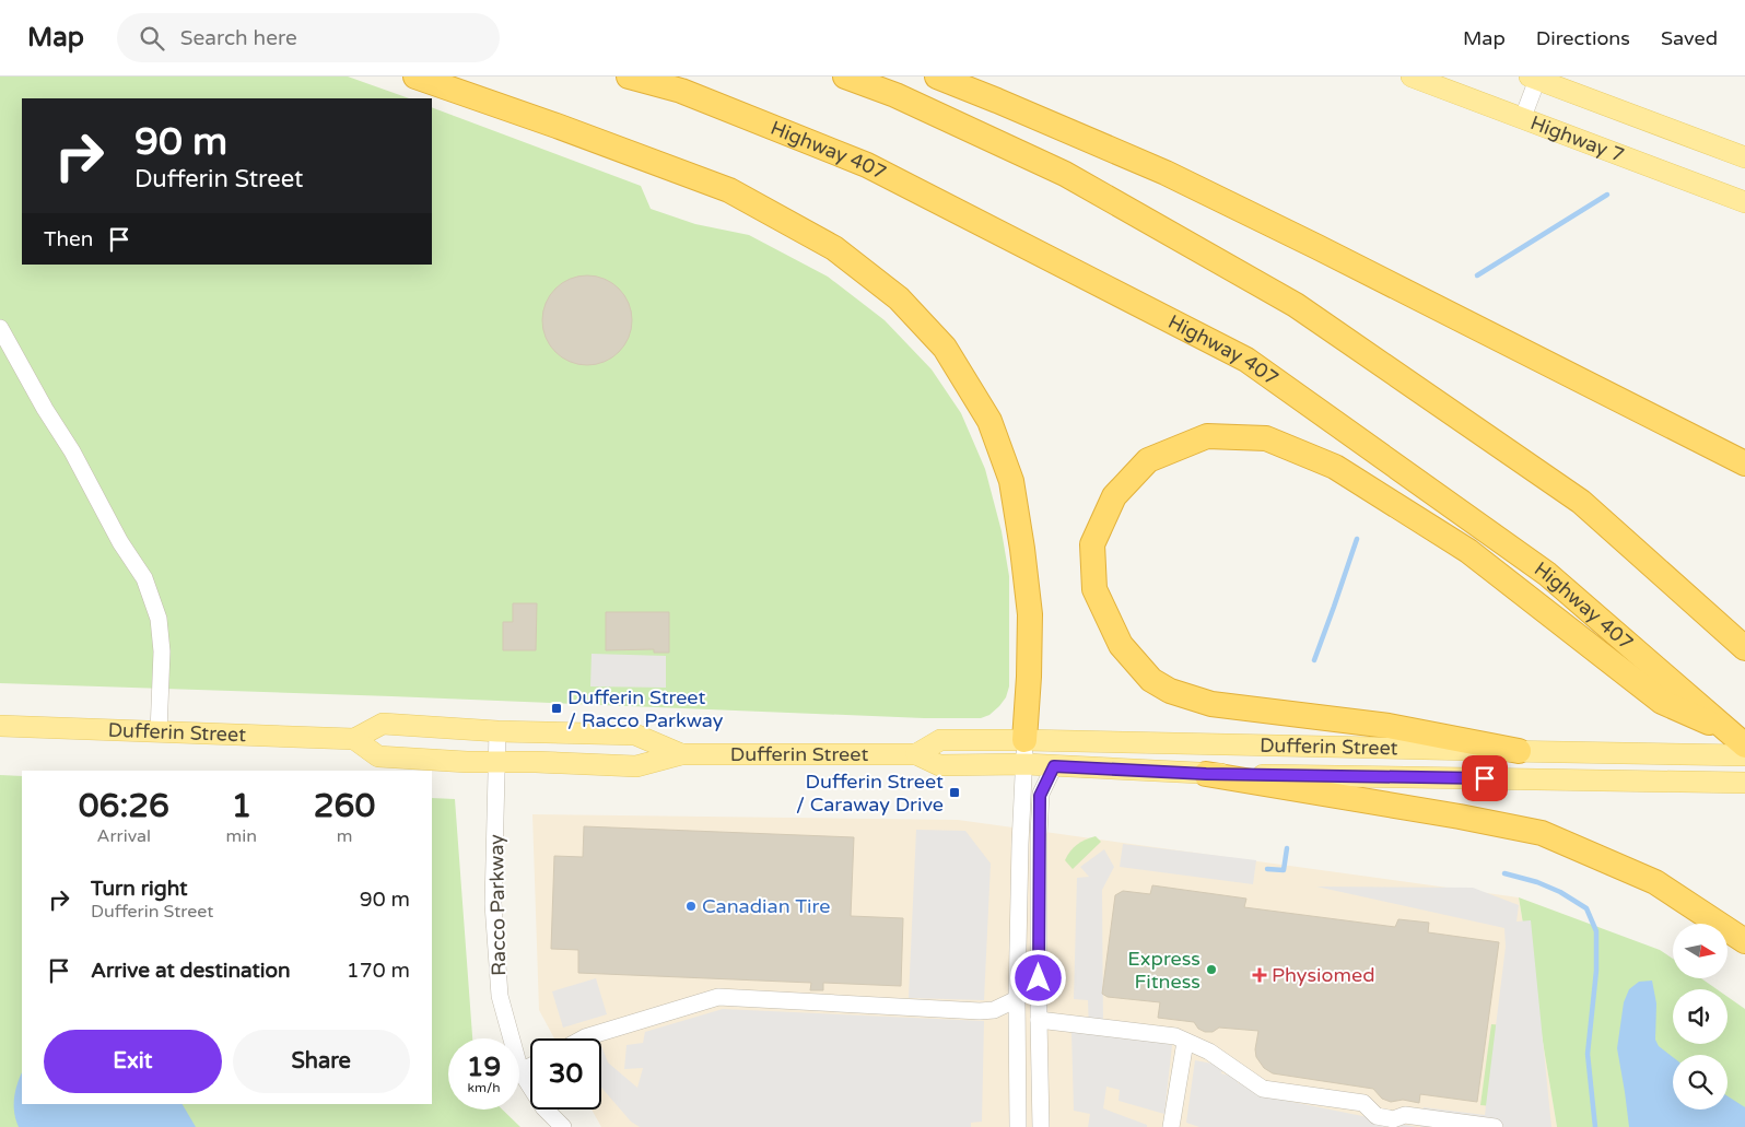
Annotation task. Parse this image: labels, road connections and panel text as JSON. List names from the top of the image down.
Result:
{
  "streets": {
    "highway": ["Highway 407"],
    "main road": ["Highway 7", "Dufferin Street"],
    "street": ["Racco Parkway"]
  },
  "crossings": [
    ["Dufferin Street", "Racco Parkway"]
  ],
  "places": {
    "transit": ["Dufferin Street / Racco Parkway", "Dufferin Street / Caraway Drive"],
    "other": ["Canadian Tire", "Express Fitness"],
    "health": ["Physiomed"]
  },
  "north": "right",
  "page": {
    "header": "Map",
    "search": "Search here",
    "nav": ["Map", "Directions", "Saved"],
    "turn": ["90 m", "Dufferin Street"],
    "then": "Then",
    "eta": [
      "06:26",
      "Arrival",
      "1",
      "min",
      "260",
      "m"
    ],
    "list": [
      {
        "name": "Turn right",
        "note": "Dufferin Street",
        "value": "90 m"
      },
      {
        "name": "Arrive at destination",
        "value": "170 m"
      }
    ],
    "buttons": ["Exit", "Share"],
    "speed": "19 km/h",
    "limit": "30"
  }
}
